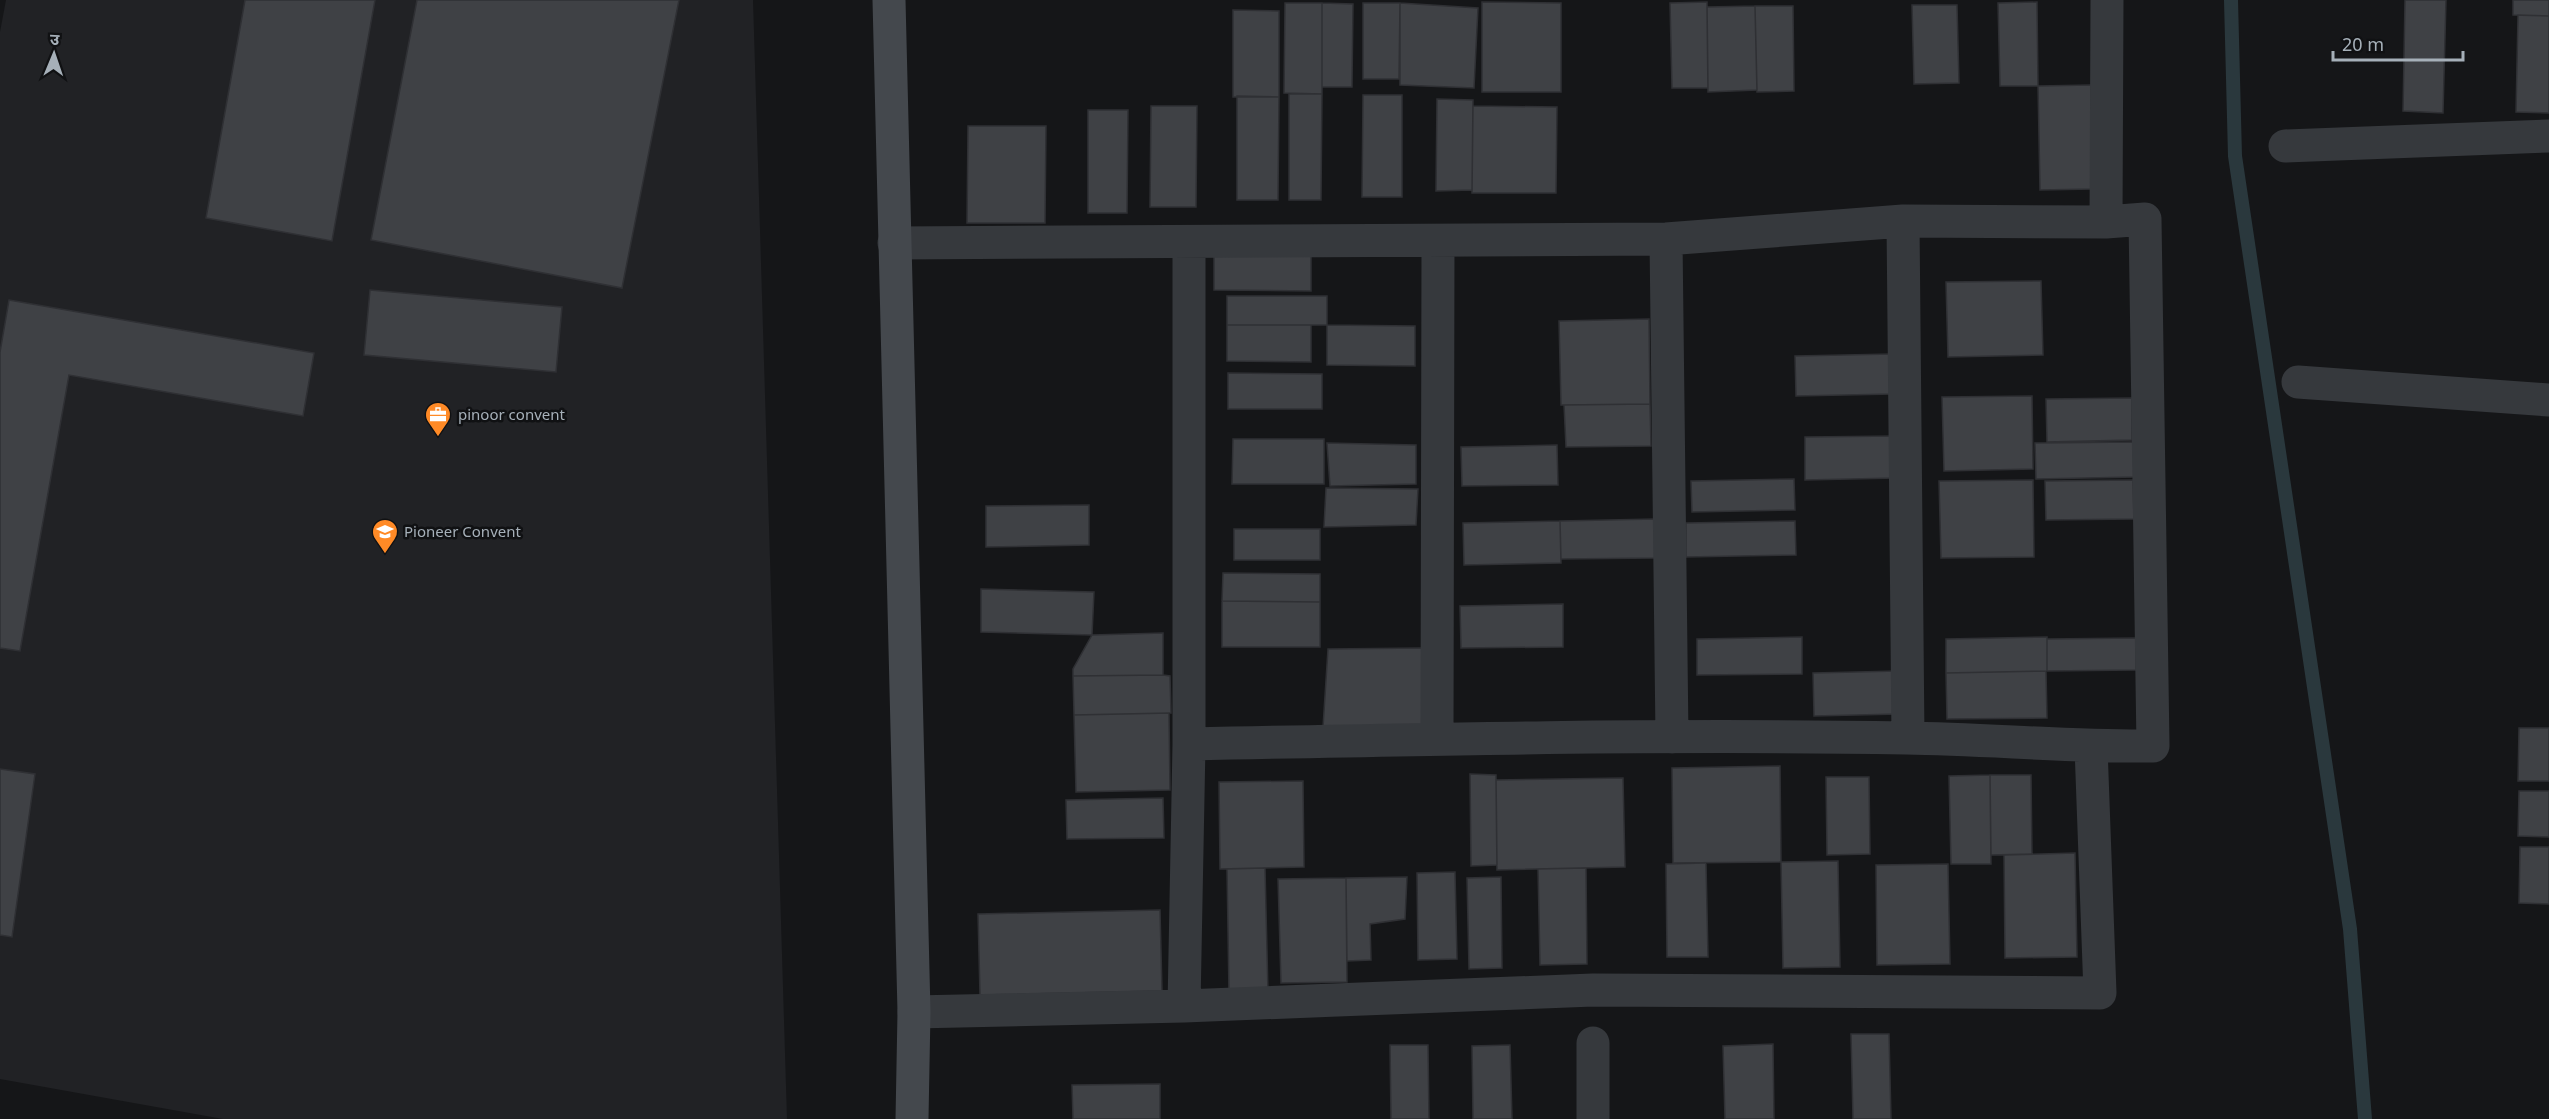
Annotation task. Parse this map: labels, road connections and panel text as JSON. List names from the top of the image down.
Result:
{
  "places": {
    "office": ["pinoor convent"],
    "school or university": ["Pioneer Convent"]
  },
  "scale_bar": "20 m",
  "north": "top"
}
